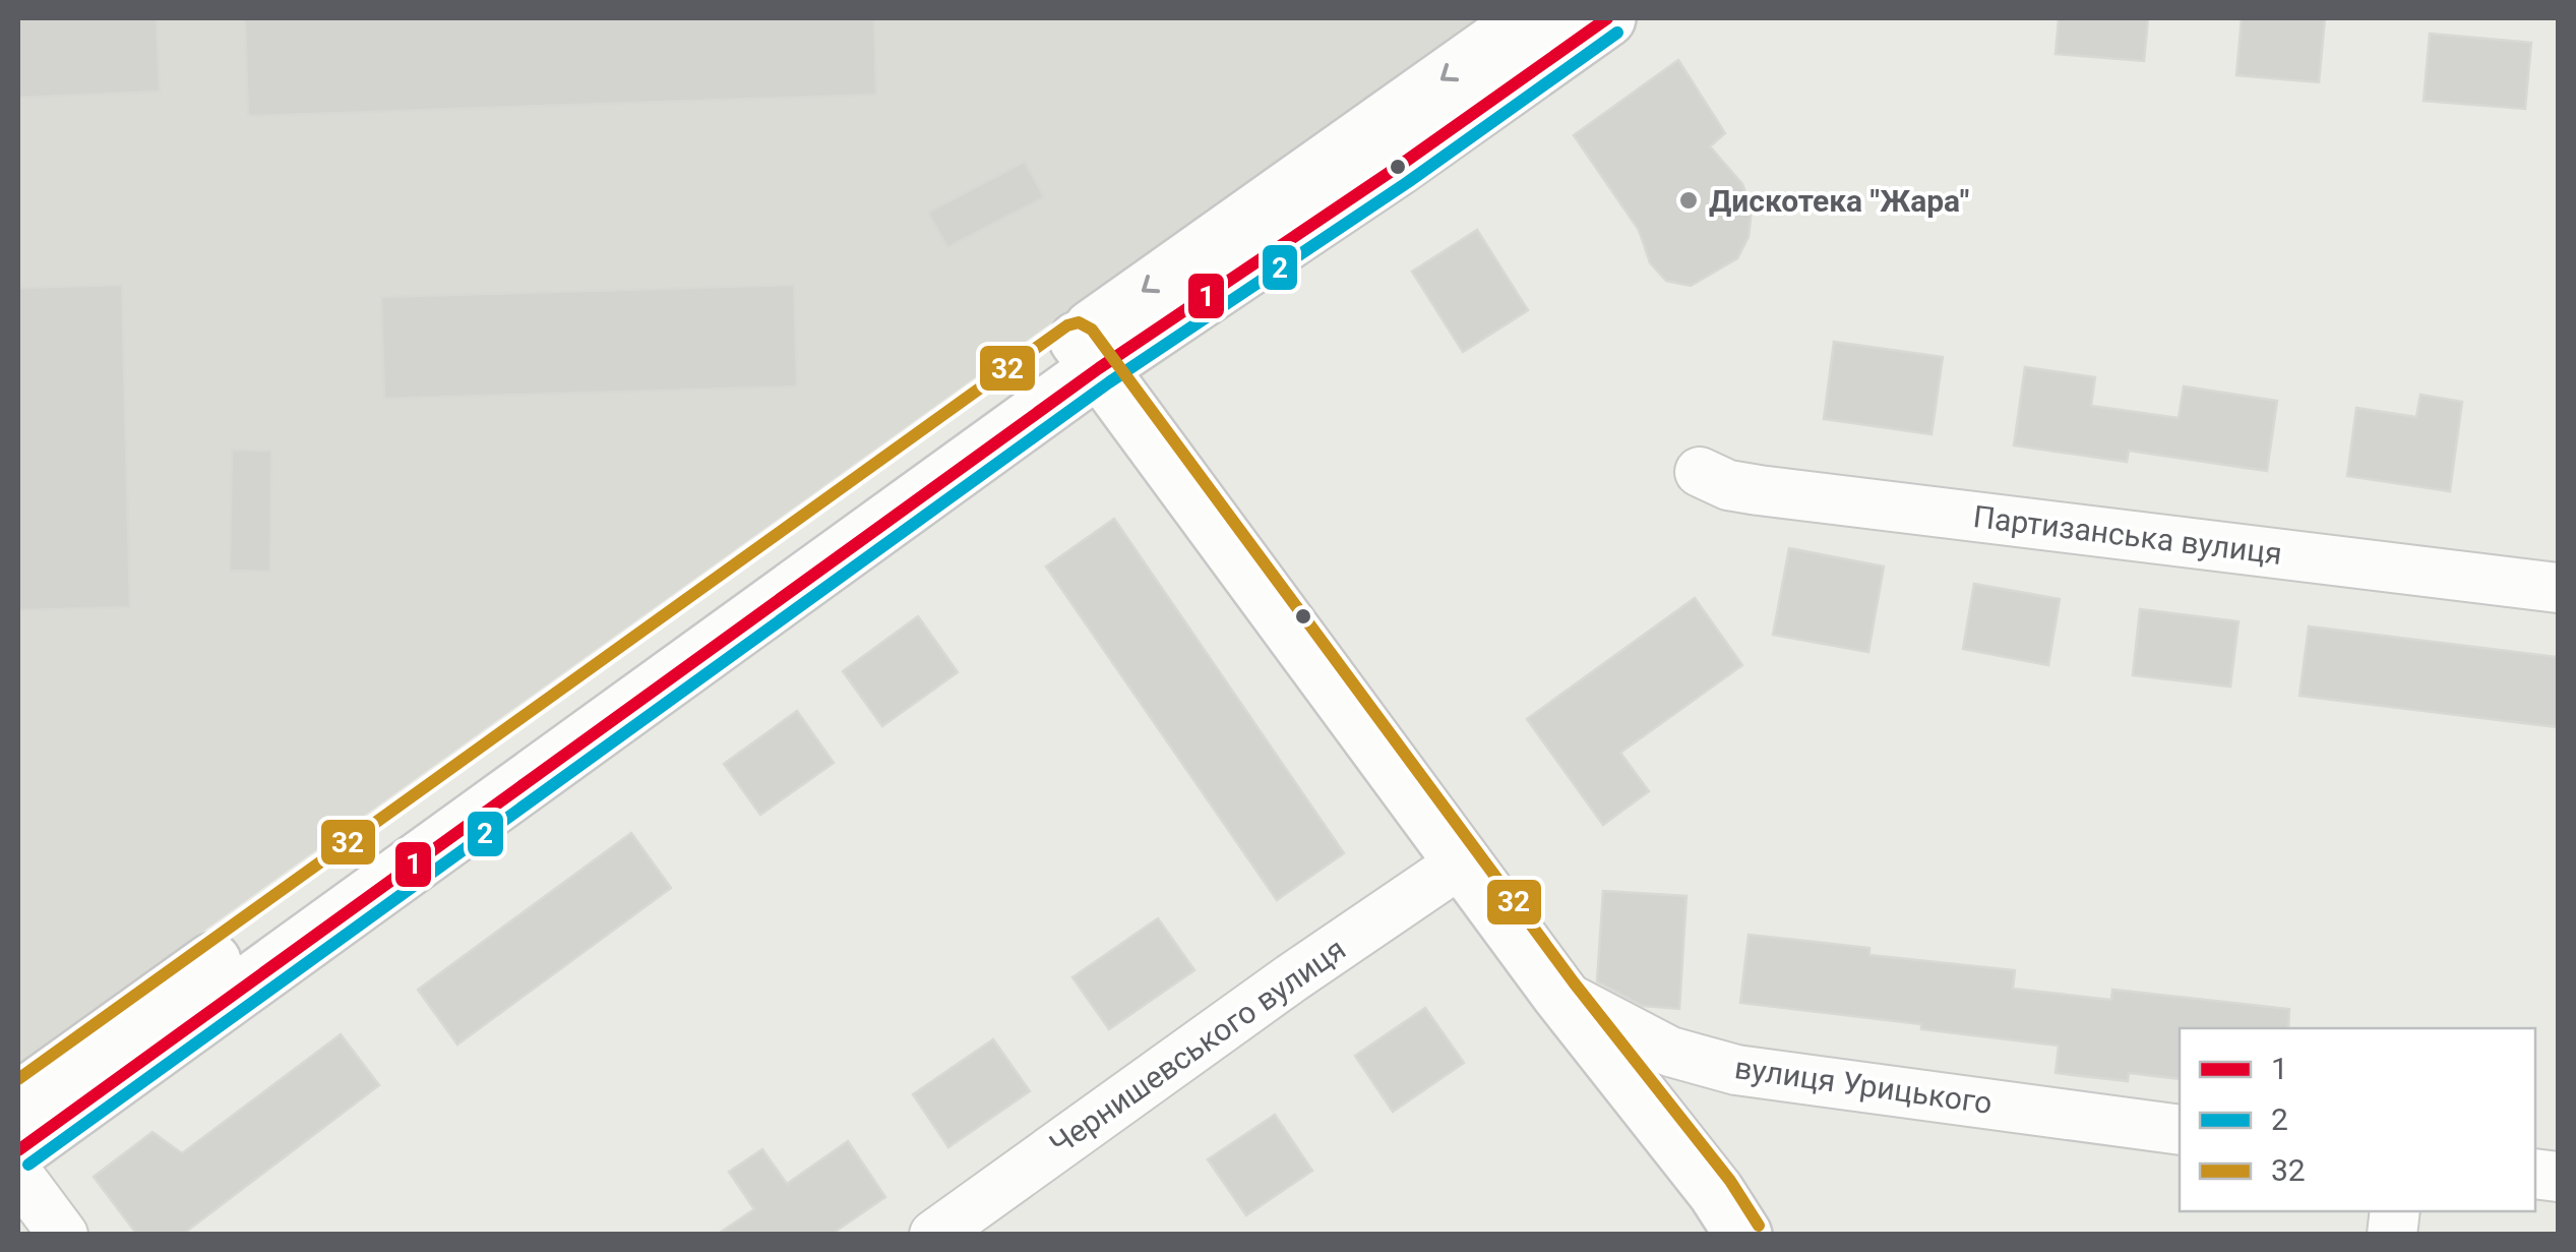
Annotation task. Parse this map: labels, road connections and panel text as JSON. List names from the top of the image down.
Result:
{
  "streets": {
    "street": ["Партизанська вулиця", "Чернишевського вулиця", "вулиця Урицького"]
  },
  "places": ["Дискотека \"Жара\""],
  "lines": ["transit line 1", "transit line 2", "transit line 32"],
  "legend": ["1", "2", "32"]
}
